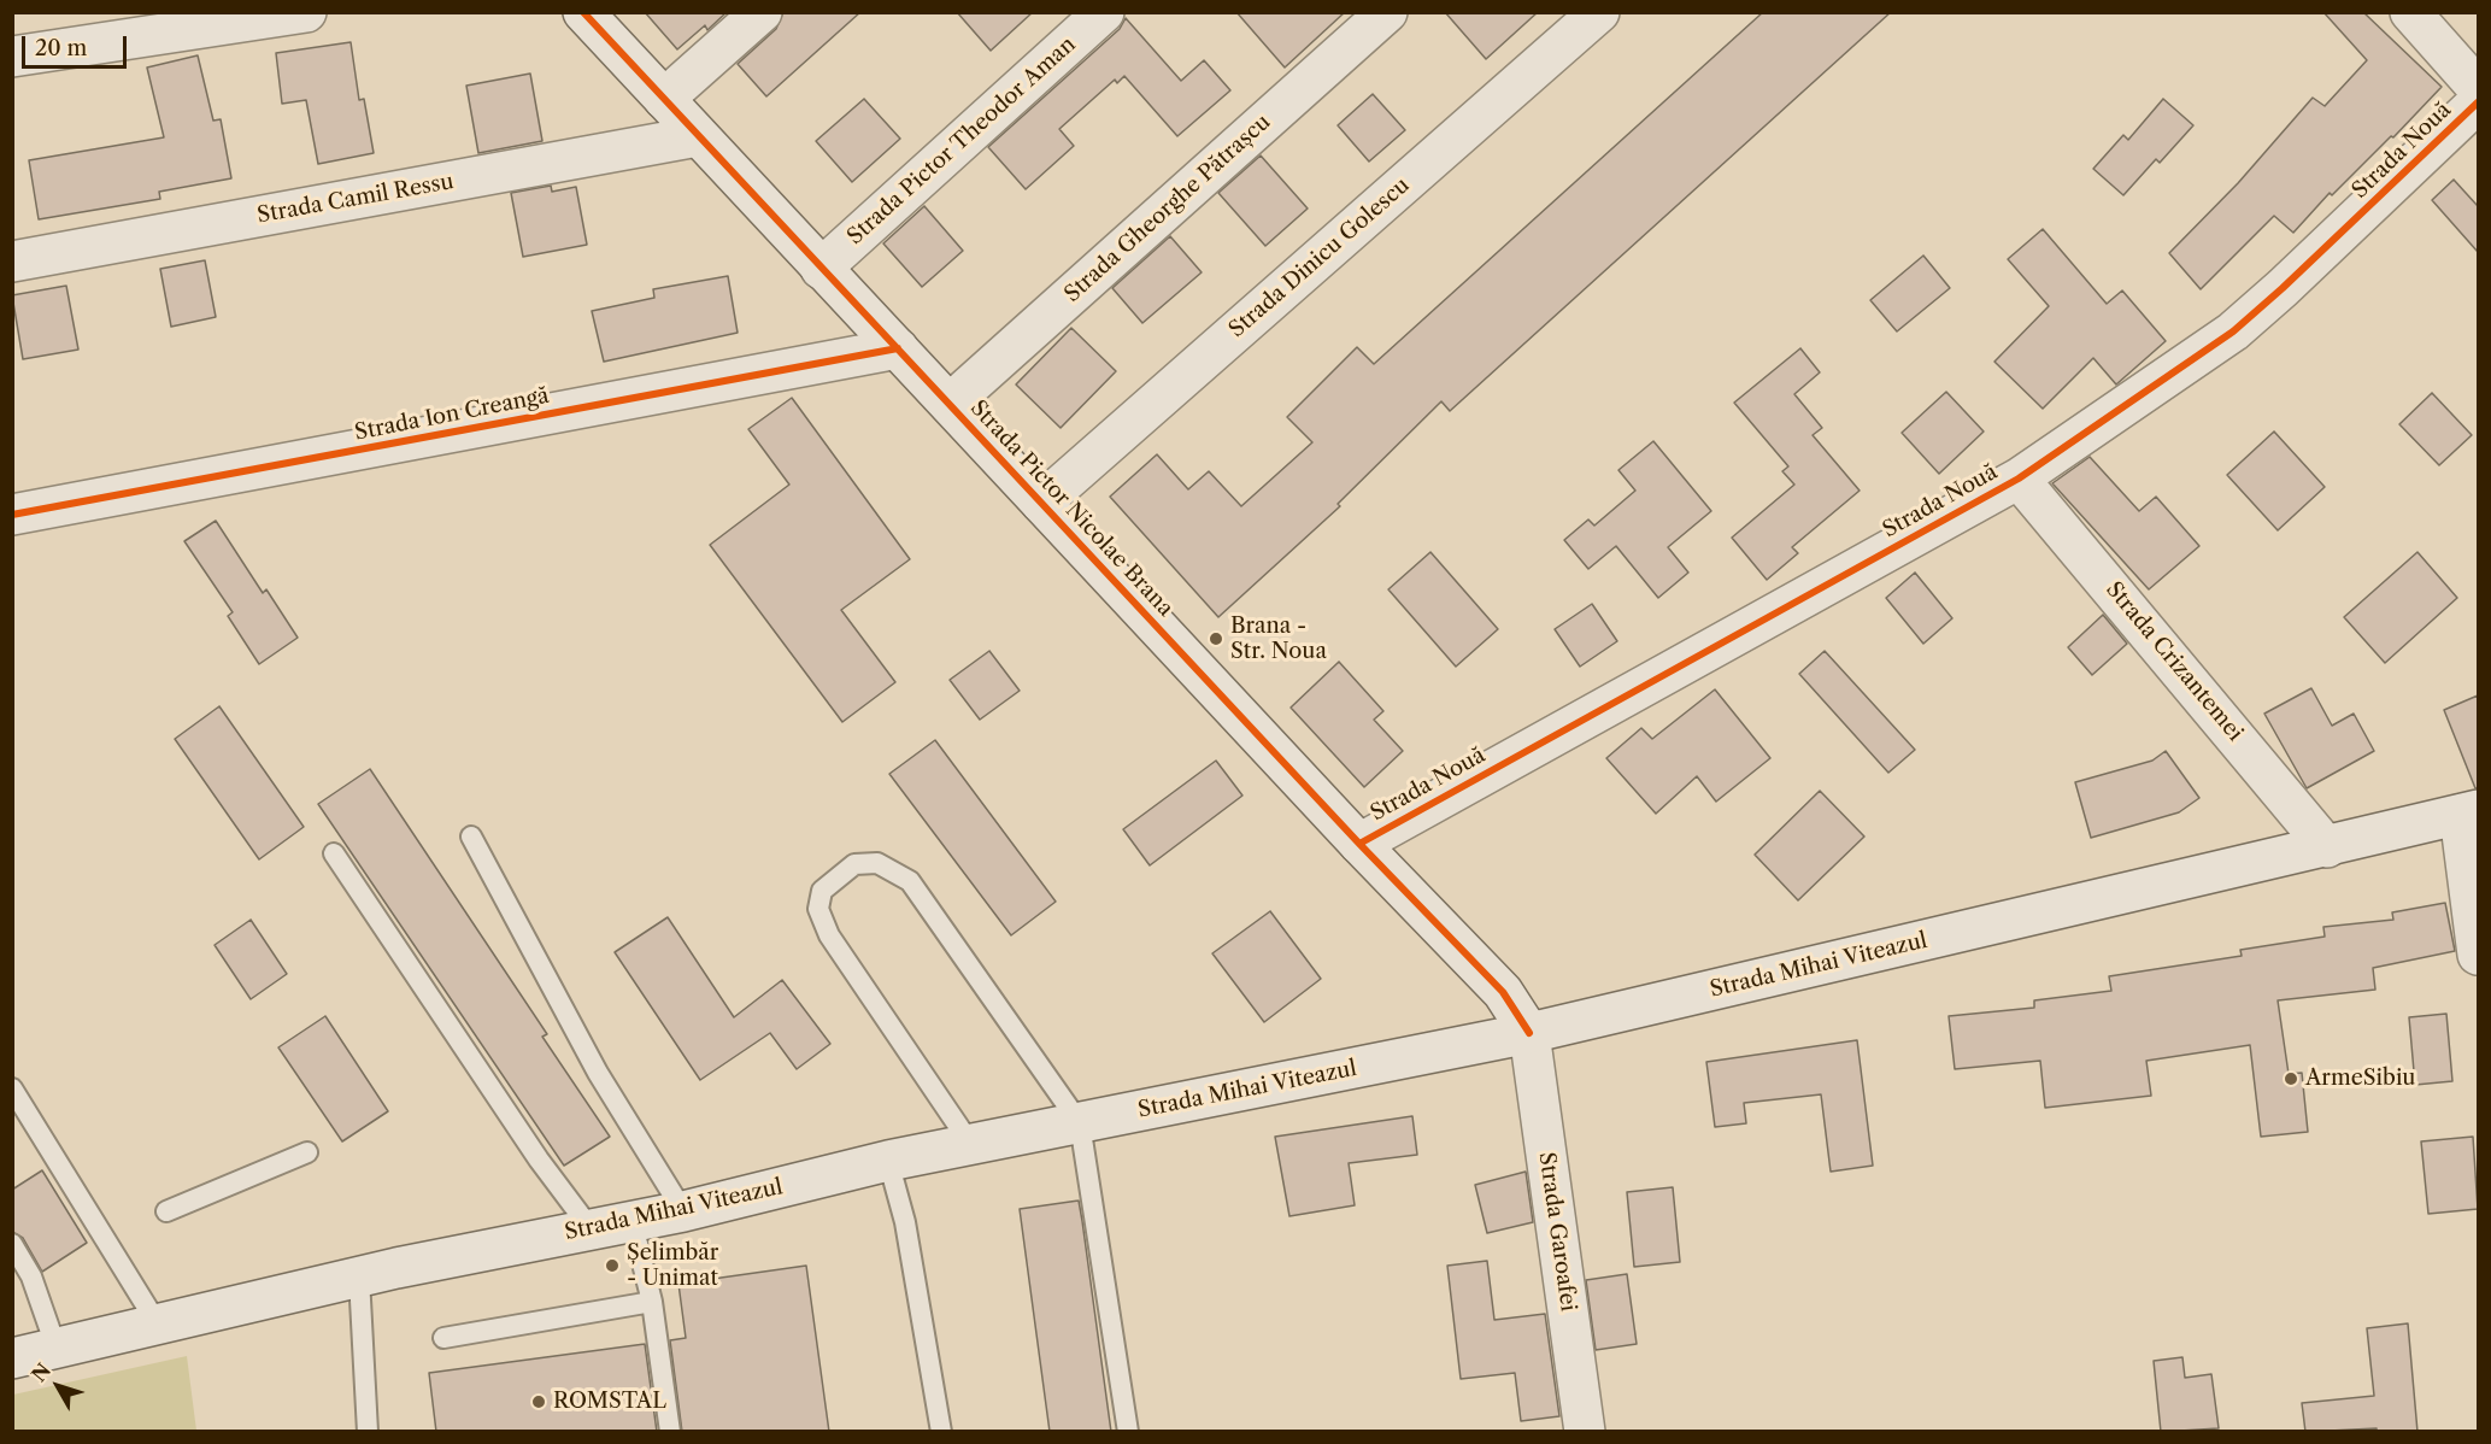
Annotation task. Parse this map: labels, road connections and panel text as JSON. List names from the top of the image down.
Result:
{
  "streets": {
    "street": [
      "Strada Pictor Theodor Aman",
      "Strada Nouă",
      "Strada Camil Ressu",
      "Strada Gheorghe Pătrașcu",
      "Strada Dinicu Golescu",
      "Strada Ion Creangă",
      "Strada Pictor Nicolae Brana",
      "Strada Crizantemei",
      "Strada Mihai Viteazul",
      "Strada Garoafei"
    ]
  },
  "crossings": [
    ["Strada Pictor Theodor Aman", "Strada Pictor Nicolae Brana"],
    ["Strada Nouă", "Strada Pictor Nicolae Brana"],
    ["Strada Nouă", "Strada Crizantemei"],
    ["Strada Camil Ressu", "Strada Pictor Nicolae Brana"],
    ["Strada Gheorghe Pătrașcu", "Strada Pictor Nicolae Brana"],
    ["Strada Dinicu Golescu", "Strada Pictor Nicolae Brana"],
    ["Strada Ion Creangă", "Strada Pictor Nicolae Brana"],
    ["Strada Pictor Nicolae Brana", "Strada Mihai Viteazul"],
    ["Strada Pictor Nicolae Brana", "Strada Garoafei"],
    ["Strada Crizantemei", "Strada Mihai Viteazul"],
    ["Strada Mihai Viteazul", "Strada Garoafei"]
  ],
  "places": [
    "Brana - Str. Noua",
    "ArmeSibiu",
    "Șelimbăr - Unimat",
    "ROMSTAL"
  ],
  "scale_bar": "20 m",
  "north": "top left"
}
